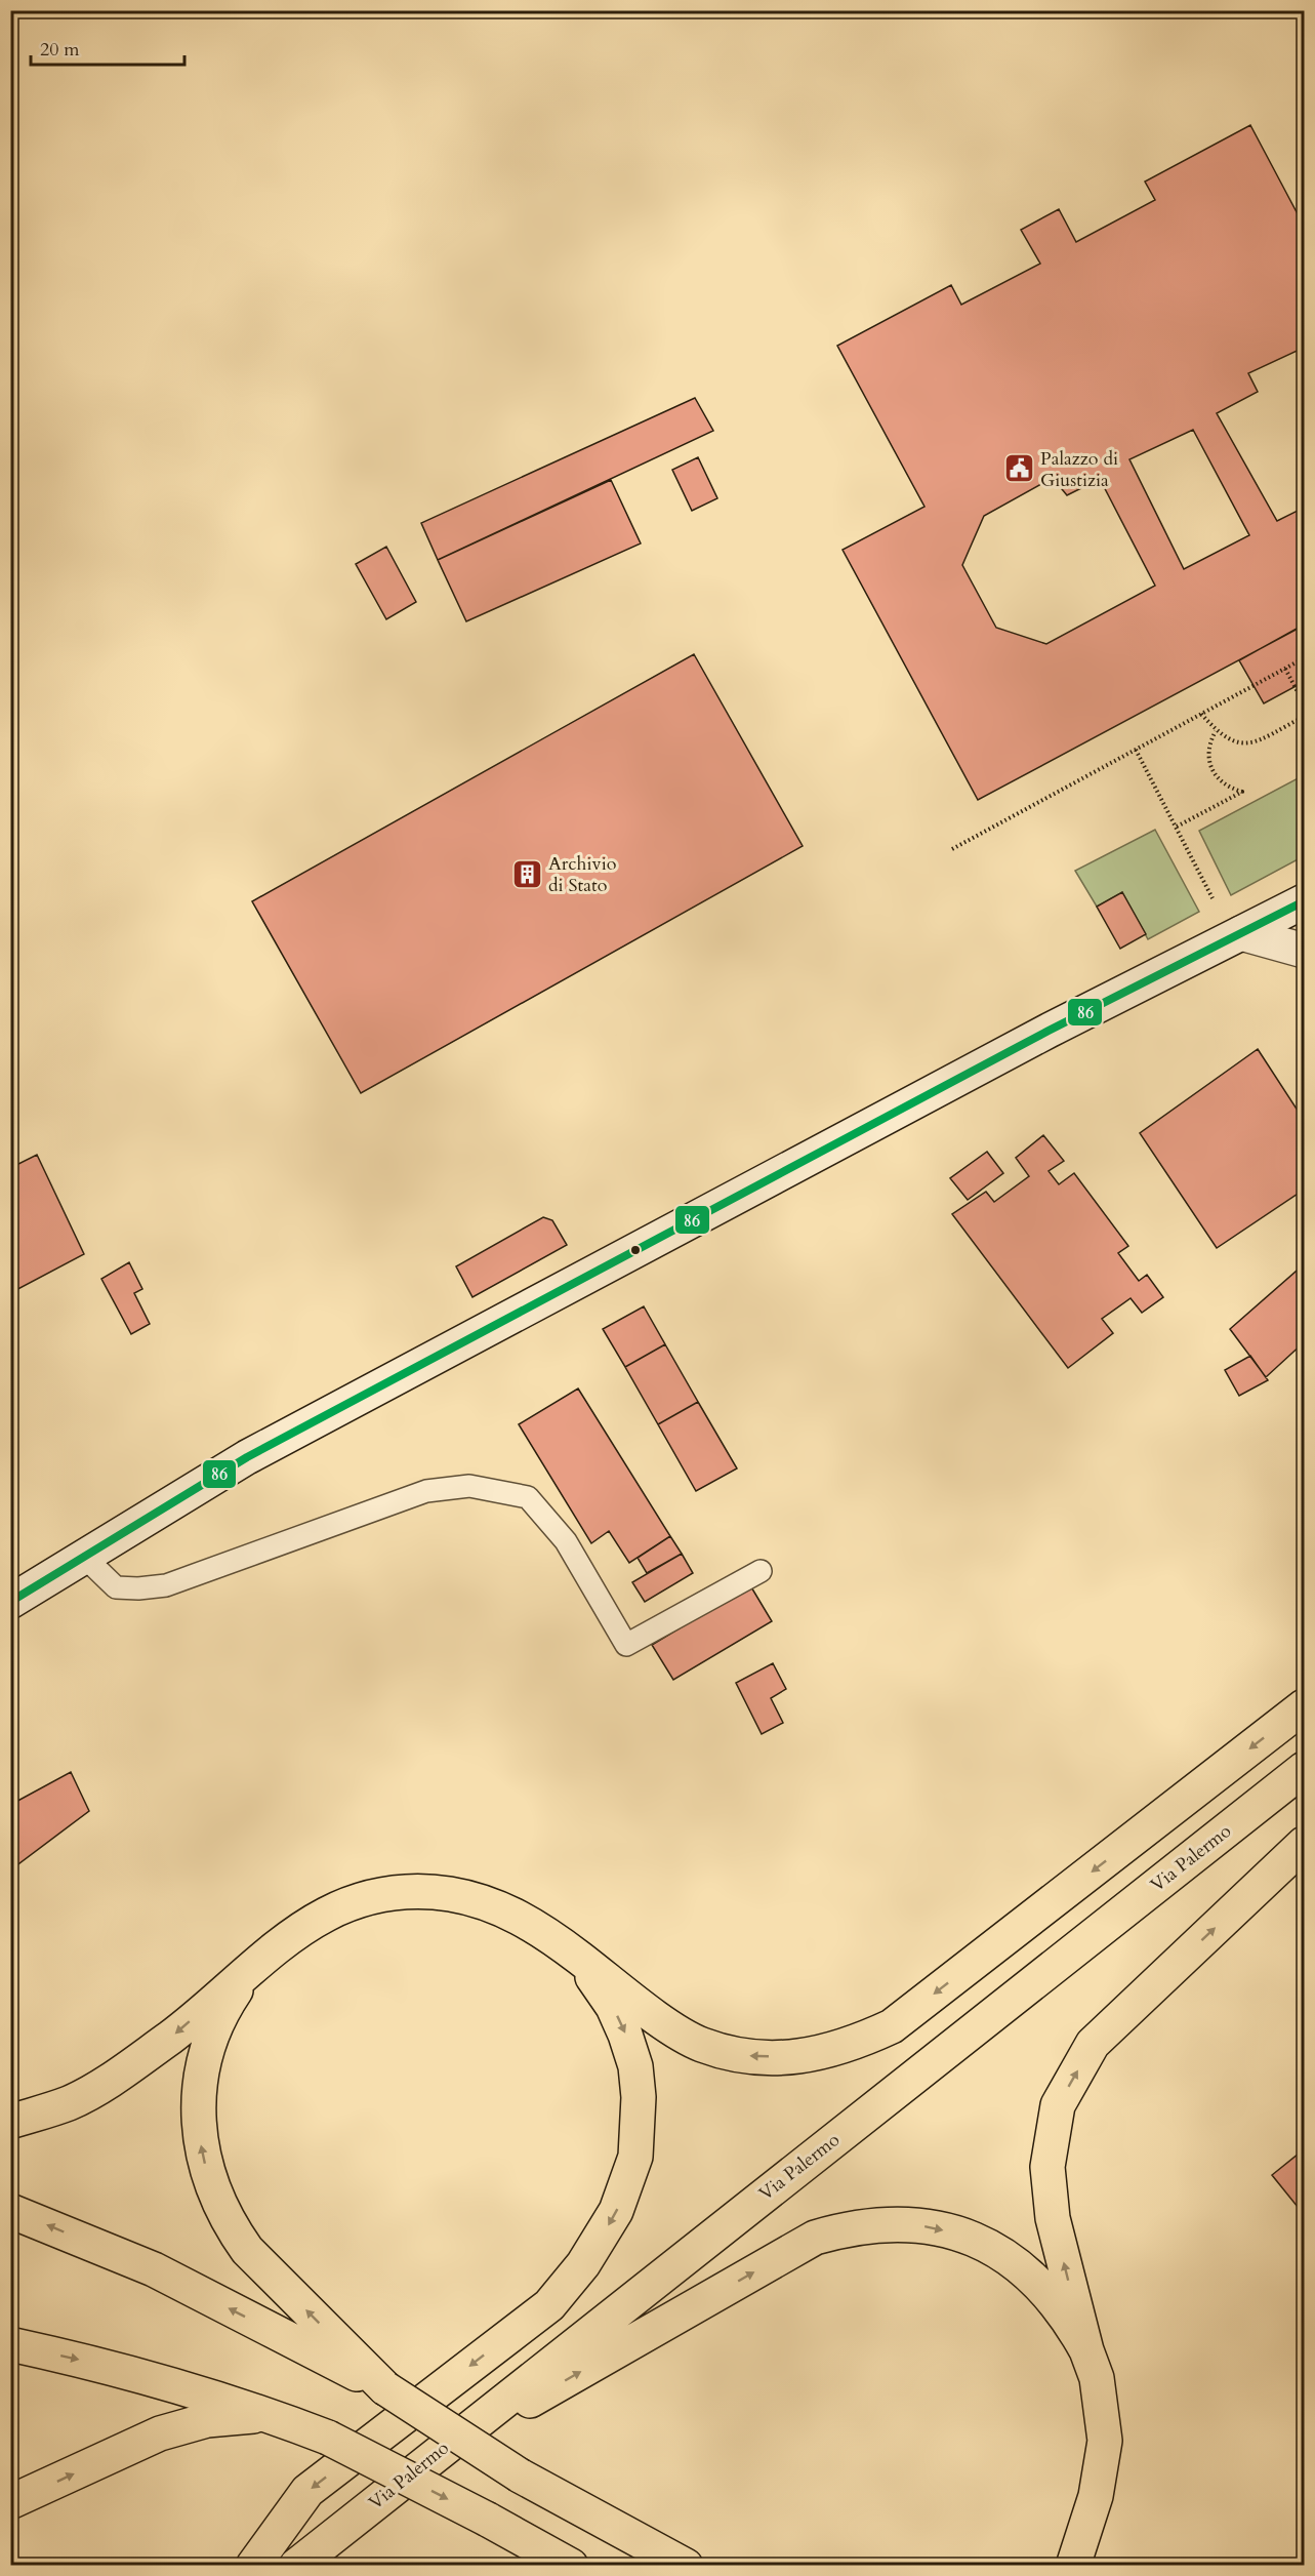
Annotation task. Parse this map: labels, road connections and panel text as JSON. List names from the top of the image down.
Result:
{
  "streets": {
    "main road": ["Via Palermo"]
  },
  "places": {
    "public building": ["Palazzo di Giustizia"],
    "building": ["Archivio di Stato"]
  },
  "lines": ["transit line 86"],
  "scale_bar": "20 m"
}
